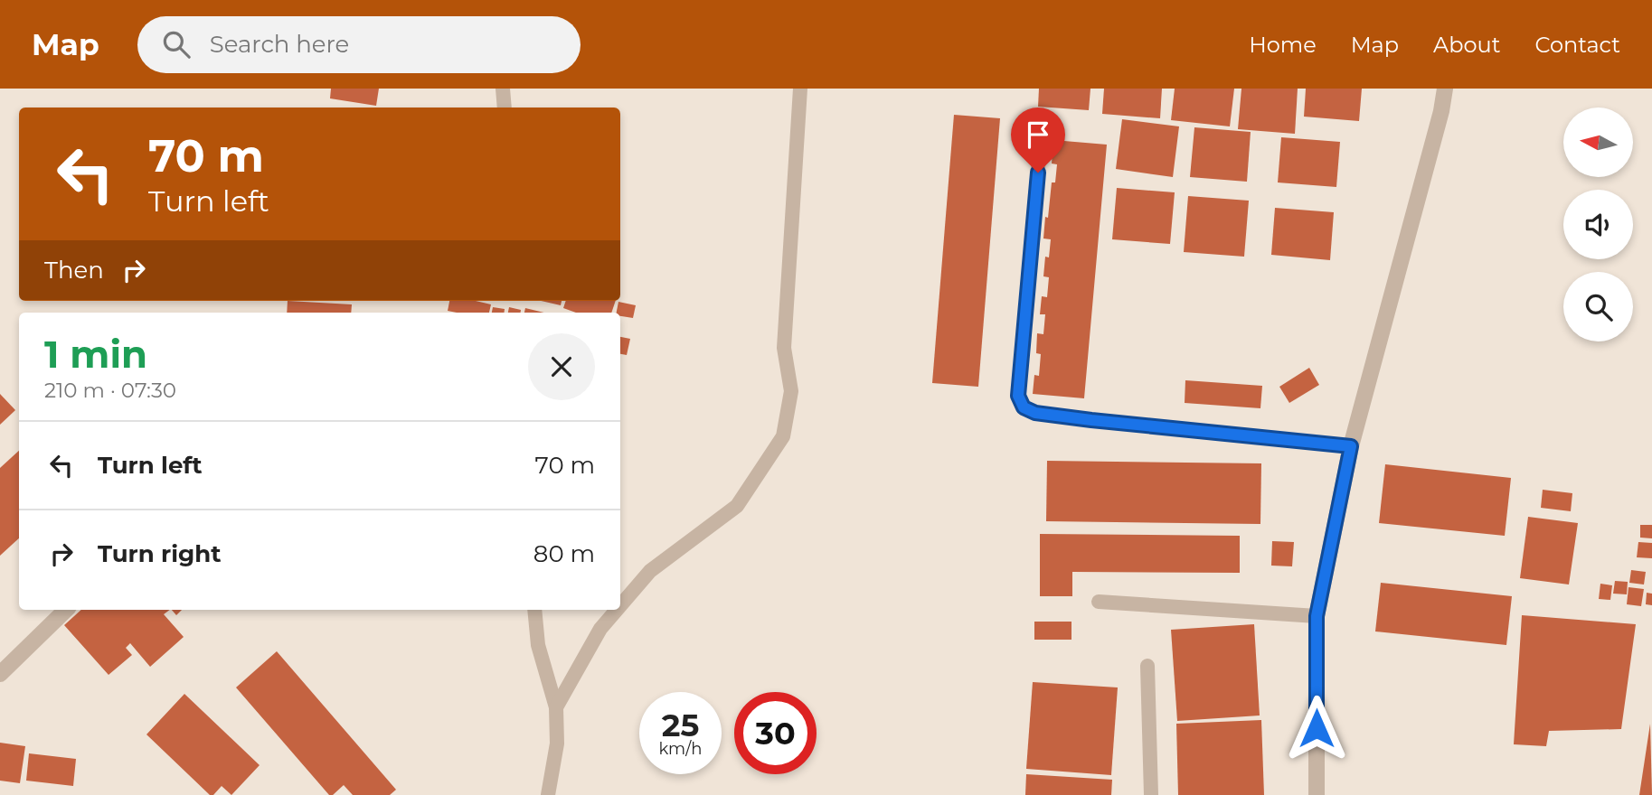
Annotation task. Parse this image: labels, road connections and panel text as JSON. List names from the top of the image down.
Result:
{
  "north": "left",
  "page": {
    "header": "Map",
    "search": "Search here",
    "nav": [
      "Home",
      "Map",
      "About",
      "Contact"
    ],
    "turn": ["70 m", "Turn left"],
    "then": "Then",
    "heading": ["1 min", "210 m · 07:30"],
    "list": [
      {
        "name": "Turn left",
        "value": "70 m"
      },
      {
        "name": "Turn right",
        "value": "80 m"
      }
    ],
    "speed": "25 km/h",
    "limit": "30"
  }
}
